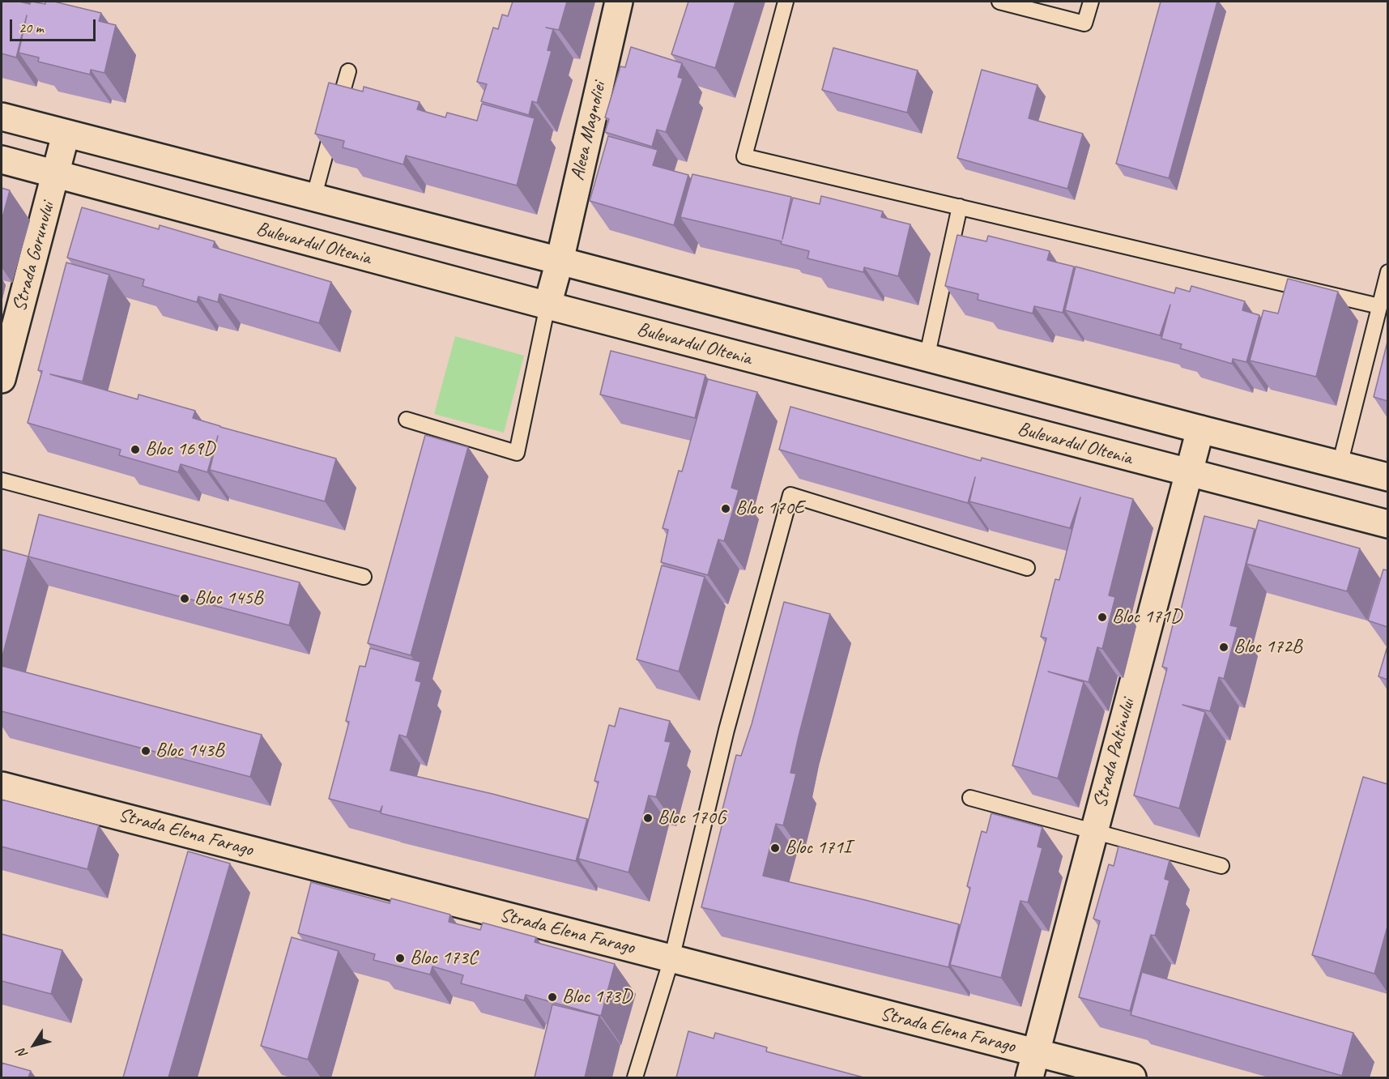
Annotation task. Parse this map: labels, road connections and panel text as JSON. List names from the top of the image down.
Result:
{
  "streets": {
    "street": [
      "Aleea Magnoliei",
      "Bulevardul Oltenia",
      "Strada Gorunului",
      "Strada Paltinului",
      "Strada Elena Farago"
    ]
  },
  "crossings": [
    ["Aleea Magnoliei", "Bulevardul Oltenia"],
    ["Bulevardul Oltenia", "Strada Gorunului"],
    ["Bulevardul Oltenia", "Strada Paltinului"],
    ["Strada Paltinului", "Strada Elena Farago"]
  ],
  "places": [
    "Bloc 169D",
    "Bloc 170E",
    "Bloc 145B",
    "Bloc 171D",
    "Bloc 172B",
    "Bloc 143B",
    "Bloc 170G",
    "Bloc 171I",
    "Bloc 173C",
    "Bloc 173D"
  ],
  "scale_bar": "20 m",
  "north": "bottom left"
}
